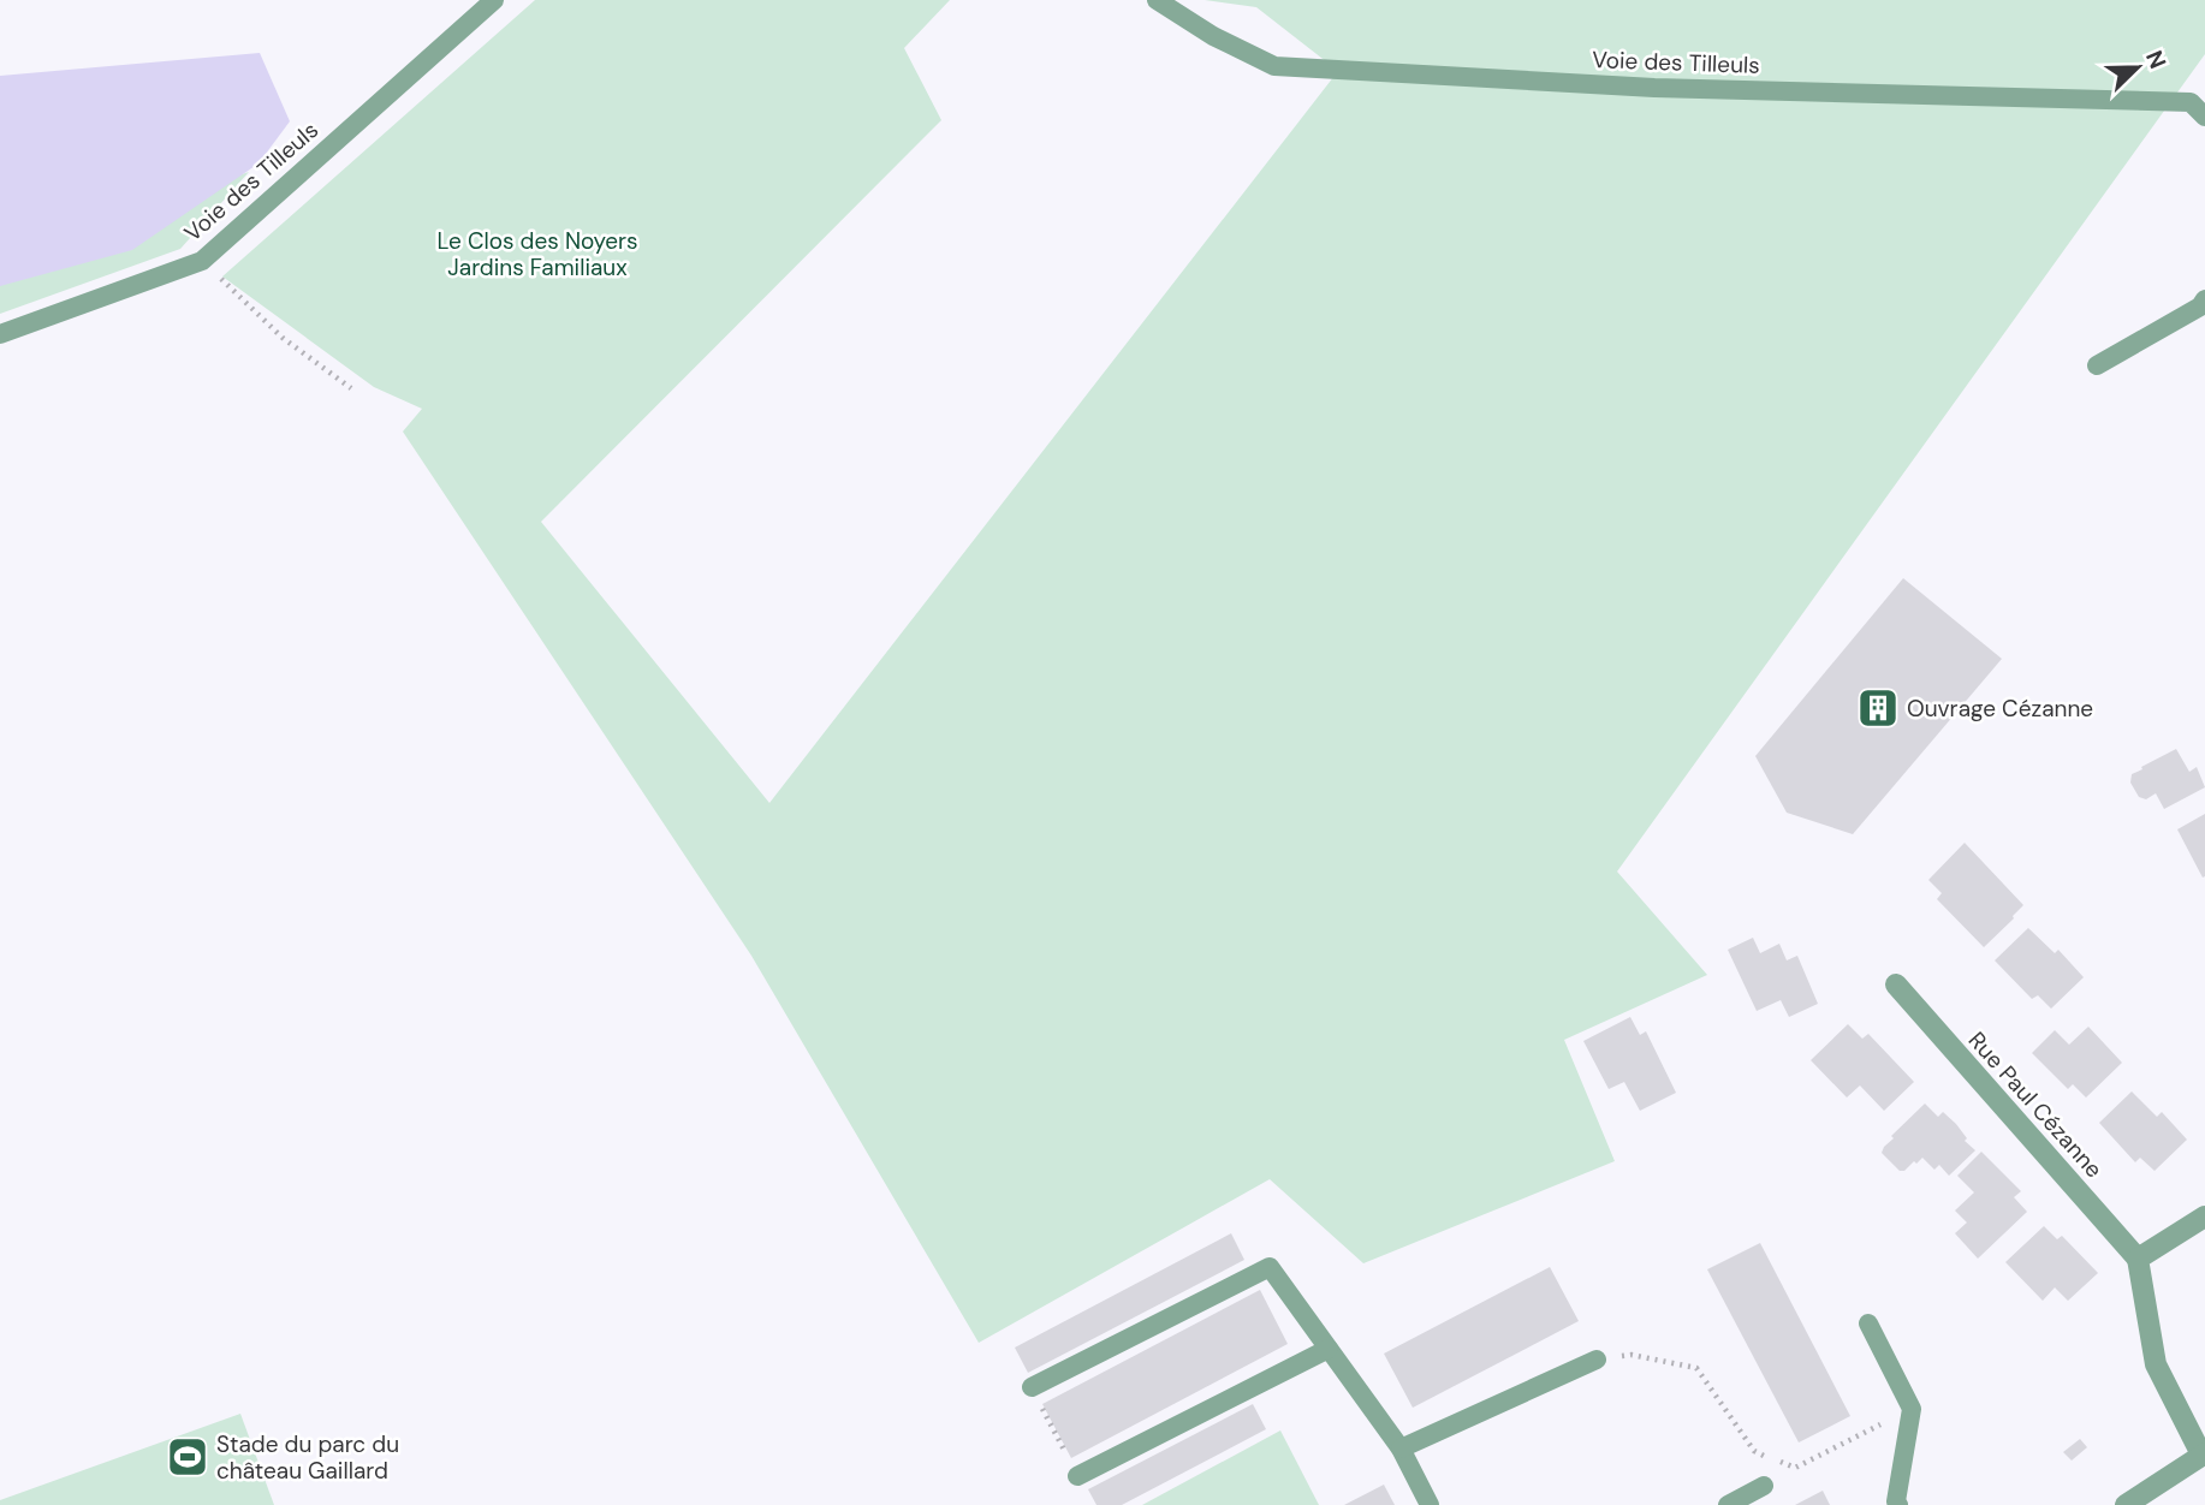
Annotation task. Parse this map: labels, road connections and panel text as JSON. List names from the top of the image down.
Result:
{
  "streets": {
    "street": ["Rue Paul Cézanne"],
    "lane": ["Voie des Tilleuls"]
  },
  "parks": ["Le Clos des Noyers Jardins Familiaux"],
  "places": {
    "building": ["Ouvrage Cézanne"],
    "sports": ["Stade du parc du château Gaillard"]
  },
  "north": "top right"
}
